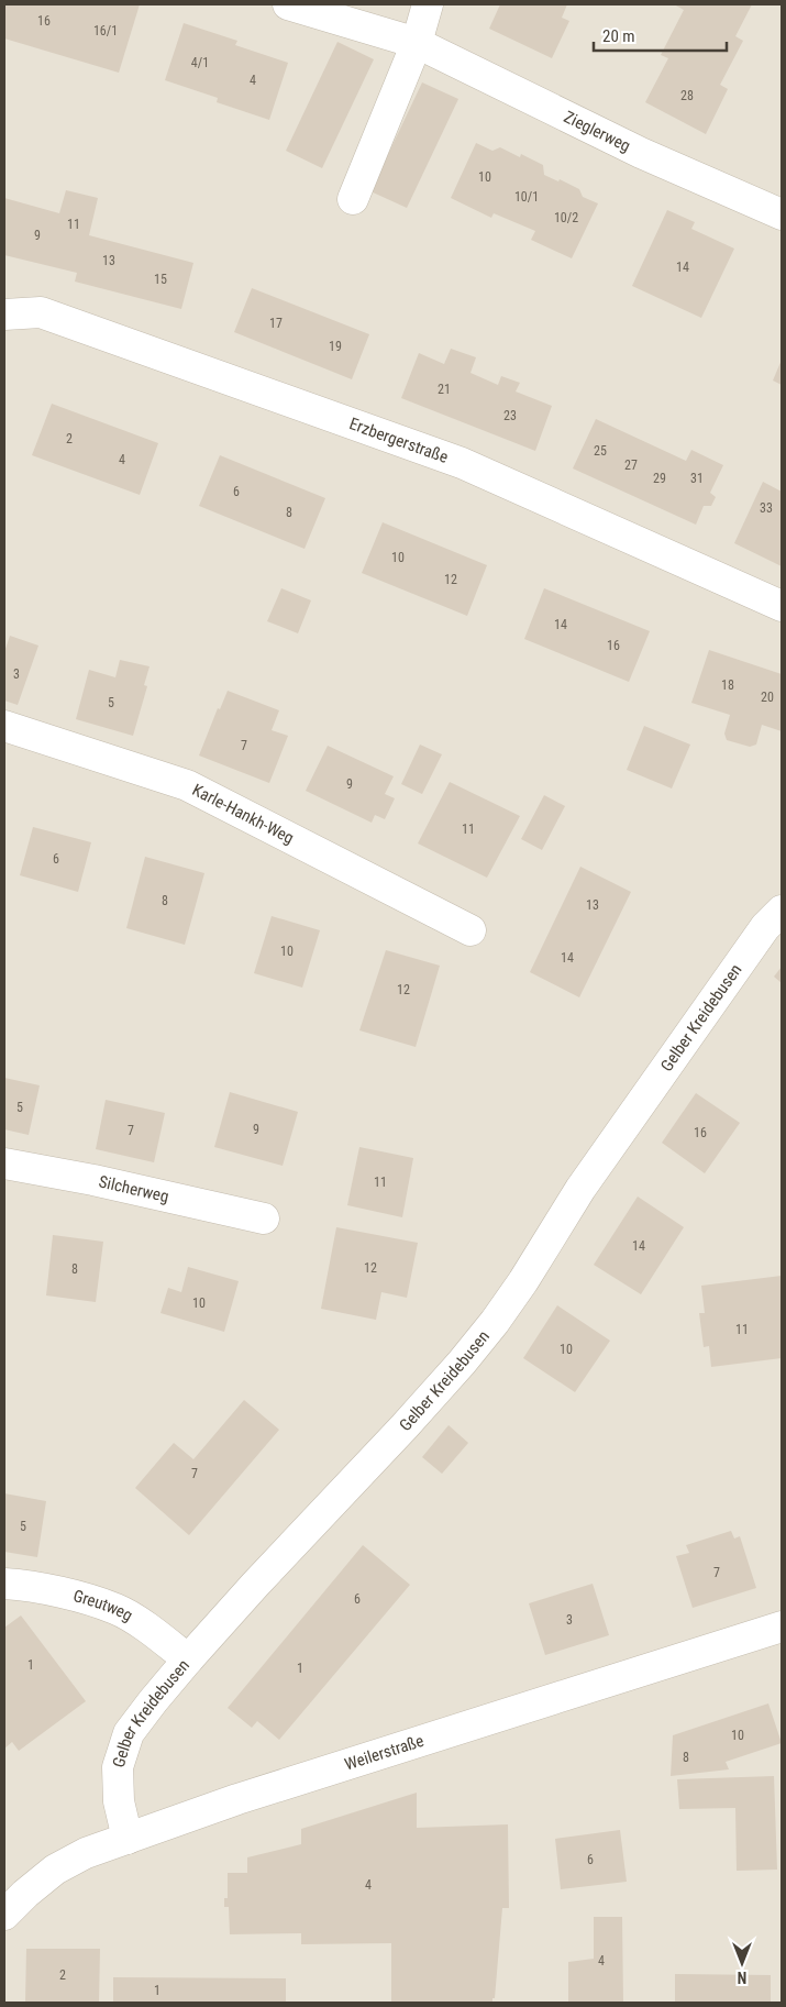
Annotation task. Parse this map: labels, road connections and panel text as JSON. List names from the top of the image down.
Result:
{
  "streets": {
    "street": [
      "Zieglerweg",
      "Erzbergerstraße",
      "Karle-Hankh-Weg",
      "Gelber Kreidebusen",
      "Silcherweg",
      "Greutweg",
      "Weilerstraße"
    ]
  },
  "crossings": [
    ["Gelber Kreidebusen", "Greutweg"],
    ["Gelber Kreidebusen", "Weilerstraße"]
  ],
  "house_numbers": [
    "16",
    "16/1",
    "4/1",
    "4",
    "28",
    "10",
    "10/1",
    "10/2",
    "11",
    "9",
    "13",
    "14",
    "15",
    "17",
    "19",
    "21",
    "23",
    "2",
    "25",
    "4",
    "27",
    "29",
    "31",
    "6",
    "33",
    "8",
    "10",
    "12",
    "14",
    "16",
    "3",
    "18",
    "20",
    "5",
    "7",
    "9",
    "11",
    "6",
    "8",
    "13",
    "10",
    "14",
    "12",
    "5",
    "9",
    "7",
    "16",
    "11",
    "14",
    "12",
    "8",
    "10",
    "11",
    "10",
    "7",
    "5",
    "7",
    "6",
    "3",
    "1",
    "1",
    "10",
    "8",
    "6",
    "4",
    "4",
    "2",
    "1"
  ],
  "scale_bar": "20 m",
  "north": "bottom"
}
